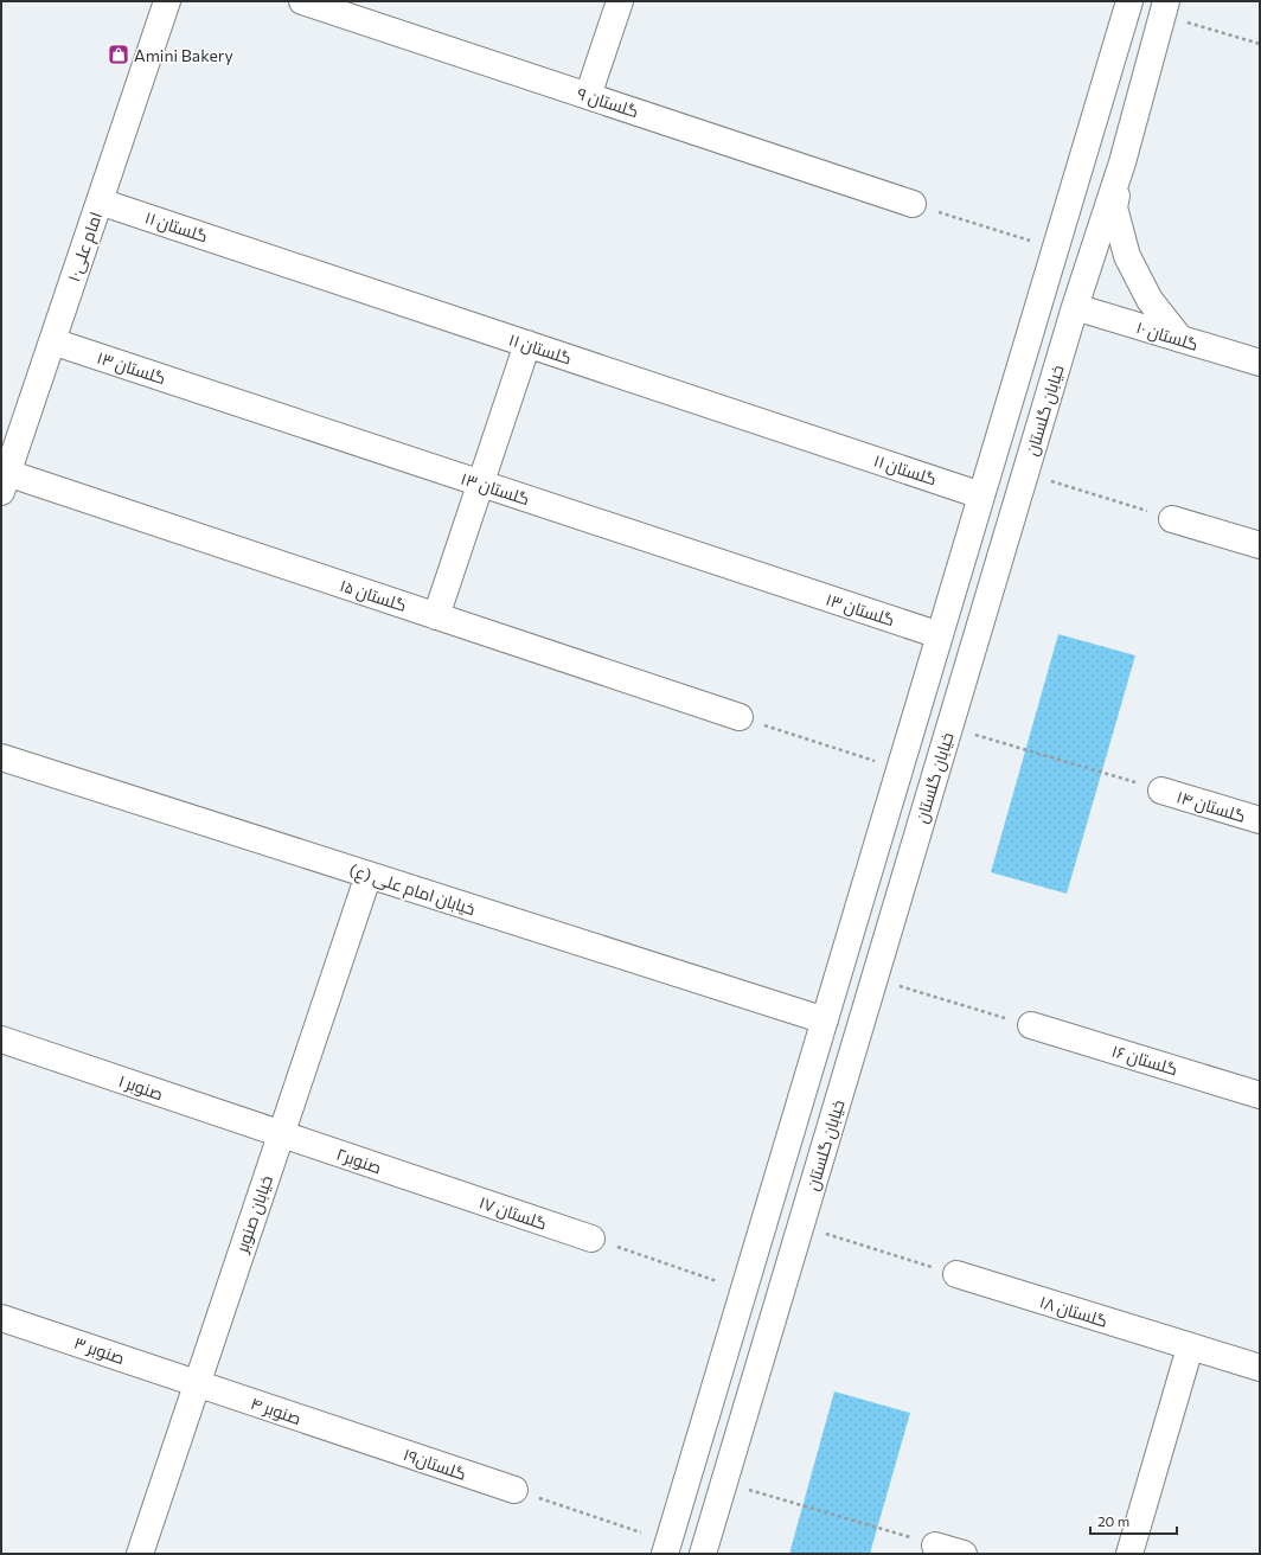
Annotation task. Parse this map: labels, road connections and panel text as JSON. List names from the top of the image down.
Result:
{
  "streets": {
    "street": [
      "گلستان ۹",
      "گلستان ۱۱",
      "امام علی۱۰",
      "گلستان ۱۰",
      "گلستان ۱۳",
      "خیابان گلستان",
      "گلستان ۱۵",
      "گلستان ۱۴",
      "خیابان امام علی (ع)",
      "گلستان ۱۶",
      "صنوبر ۱",
      "صنوبر۲",
      "گلستان ۱۷",
      "خیابان صنوبر",
      "گلستان ۱۸",
      "صنوبر ۳",
      "صنوبر ۴",
      "گلستان۱۹"
    ]
  },
  "crossings": [
    ["گلستان ۱۱", "امام علی۱۰"],
    ["امام علی۱۰", "گلستان ۱۳"],
    ["امام علی۱۰", "گلستان ۱۵"],
    ["گلستان ۱۰", "خیابان گلستان"],
    ["خیابان امام علی (ع)", "خیابان صنوبر"],
    ["صنوبر ۱", "صنوبر۲"],
    ["صنوبر ۱", "خیابان صنوبر"],
    ["صنوبر۲", "گلستان ۱۷"],
    ["صنوبر۲", "خیابان صنوبر"],
    ["خیابان صنوبر", "صنوبر ۳"],
    ["خیابان صنوبر", "صنوبر ۴"],
    ["صنوبر ۳", "صنوبر ۴"],
    ["صنوبر ۴", "گلستان۱۹"]
  ],
  "places": {
    "shop": ["Amini Bakery"]
  },
  "scale_bar": "20 m"
}
